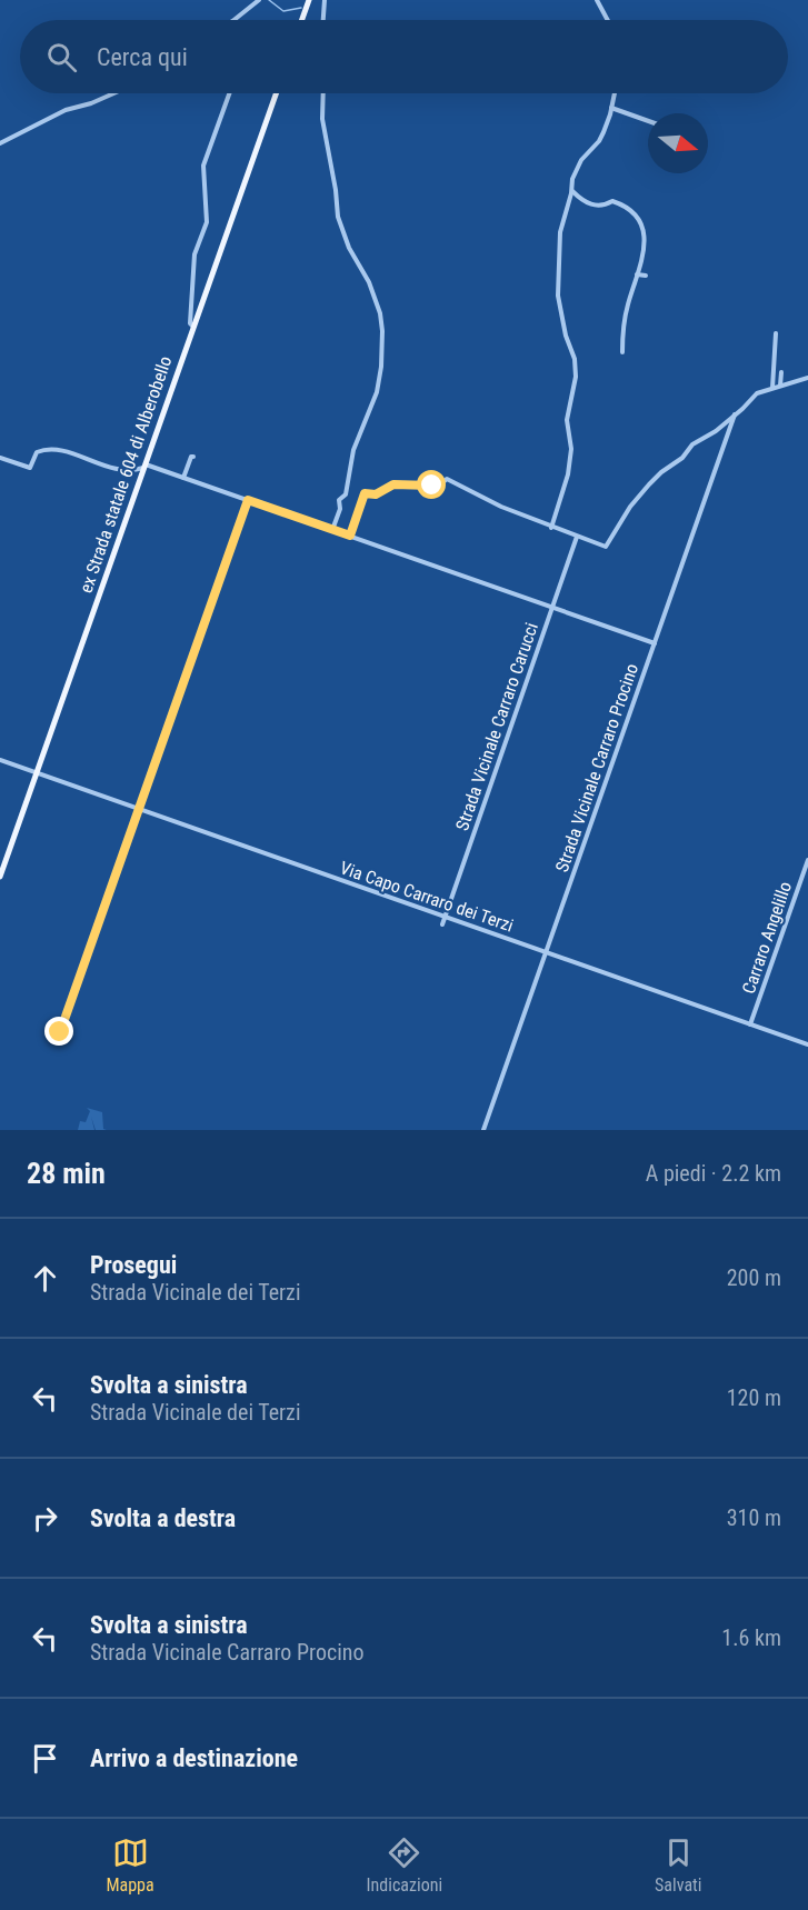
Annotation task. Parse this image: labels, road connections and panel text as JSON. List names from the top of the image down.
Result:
{
  "streets": {
    "main road": ["ex Strada statale 604 di Alberobello"],
    "street": [
      "Strada Vicinale Carraro Carucci",
      "Strada Vicinale Carraro Procino",
      "Via Capo Carraro dei Terzi",
      "Carraro Angelillo"
    ]
  },
  "crossings": [
    ["ex Strada statale 604 di Alberobello", "Via Capo Carraro dei Terzi"],
    ["Strada Vicinale Carraro Carucci", "Via Capo Carraro dei Terzi"],
    ["Strada Vicinale Carraro Procino", "Via Capo Carraro dei Terzi"],
    ["Via Capo Carraro dei Terzi", "Carraro Angelillo"]
  ],
  "north": "right",
  "page": {
    "search": "Cerca qui",
    "heading": ["28 min", "A piedi · 2.2 km"],
    "list": [
      ["Prosegui", "Strada Vicinale dei Terzi", "200 m"],
      ["Svolta a sinistra", "Strada Vicinale dei Terzi", "120 m"],
      ["Svolta a destra", "310 m"],
      ["Svolta a sinistra", "Strada Vicinale Carraro Procino", "1.6 km"],
      "Arrivo a destinazione"
    ],
    "nav": ["Mappa", "Indicazioni", "Salvati"]
  }
}
